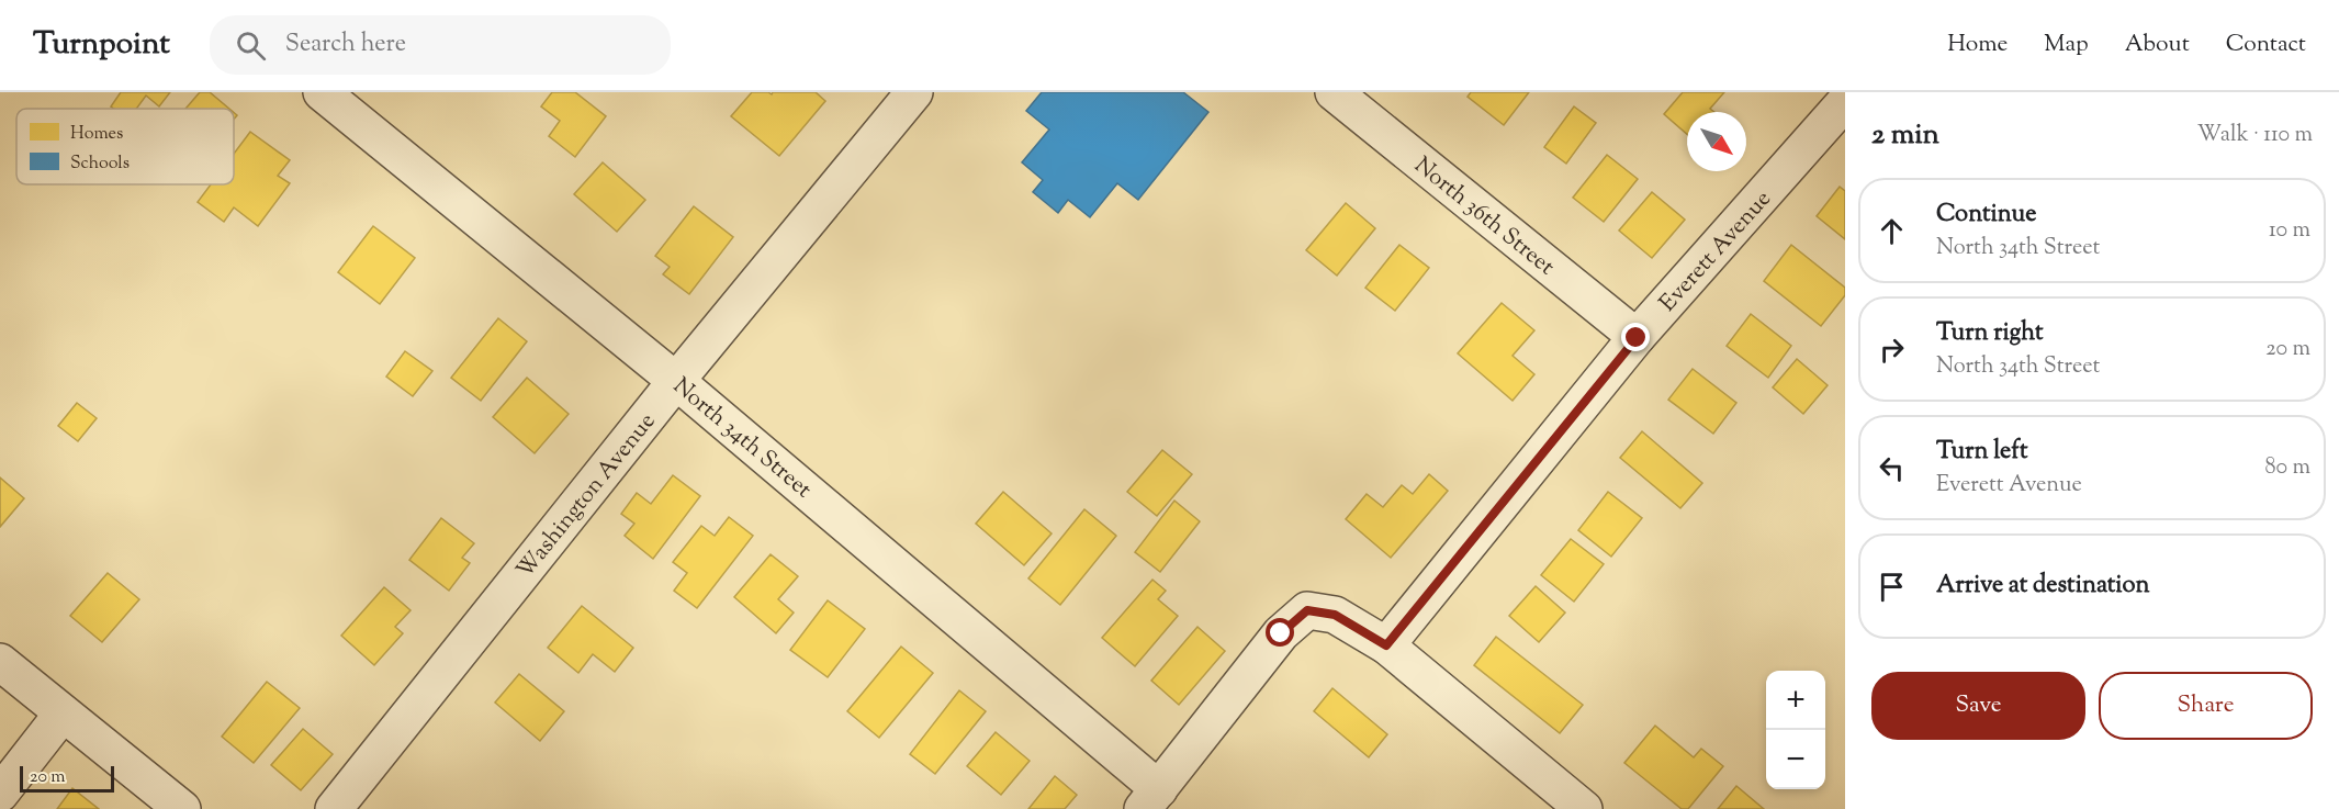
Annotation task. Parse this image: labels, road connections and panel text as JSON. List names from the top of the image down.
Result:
{
  "streets": {
    "street": [
      "North 36th Street",
      "Everett Avenue",
      "North 34th Street",
      "Washington Avenue"
    ]
  },
  "crossings": [
    ["North 36th Street", "Everett Avenue"],
    ["North 34th Street", "Washington Avenue"]
  ],
  "legend": ["Homes", "Schools"],
  "scale_bar": "20 m",
  "north": "bottom right",
  "page": {
    "header": "Turnpoint",
    "search": "Search here",
    "nav": [
      "Home",
      "Map",
      "About",
      "Contact"
    ],
    "heading": ["2 min", "Walk · 110 m"],
    "list": [
      ["Continue", "North 34th Street", "10 m"],
      ["Turn right", "North 34th Street", "20 m"],
      ["Turn left", "Everett Avenue", "80 m"],
      "Arrive at destination"
    ],
    "buttons": ["Save", "Share"],
    "map_buttons": ["+", "−"],
    "scale": "20 m"
  }
}
